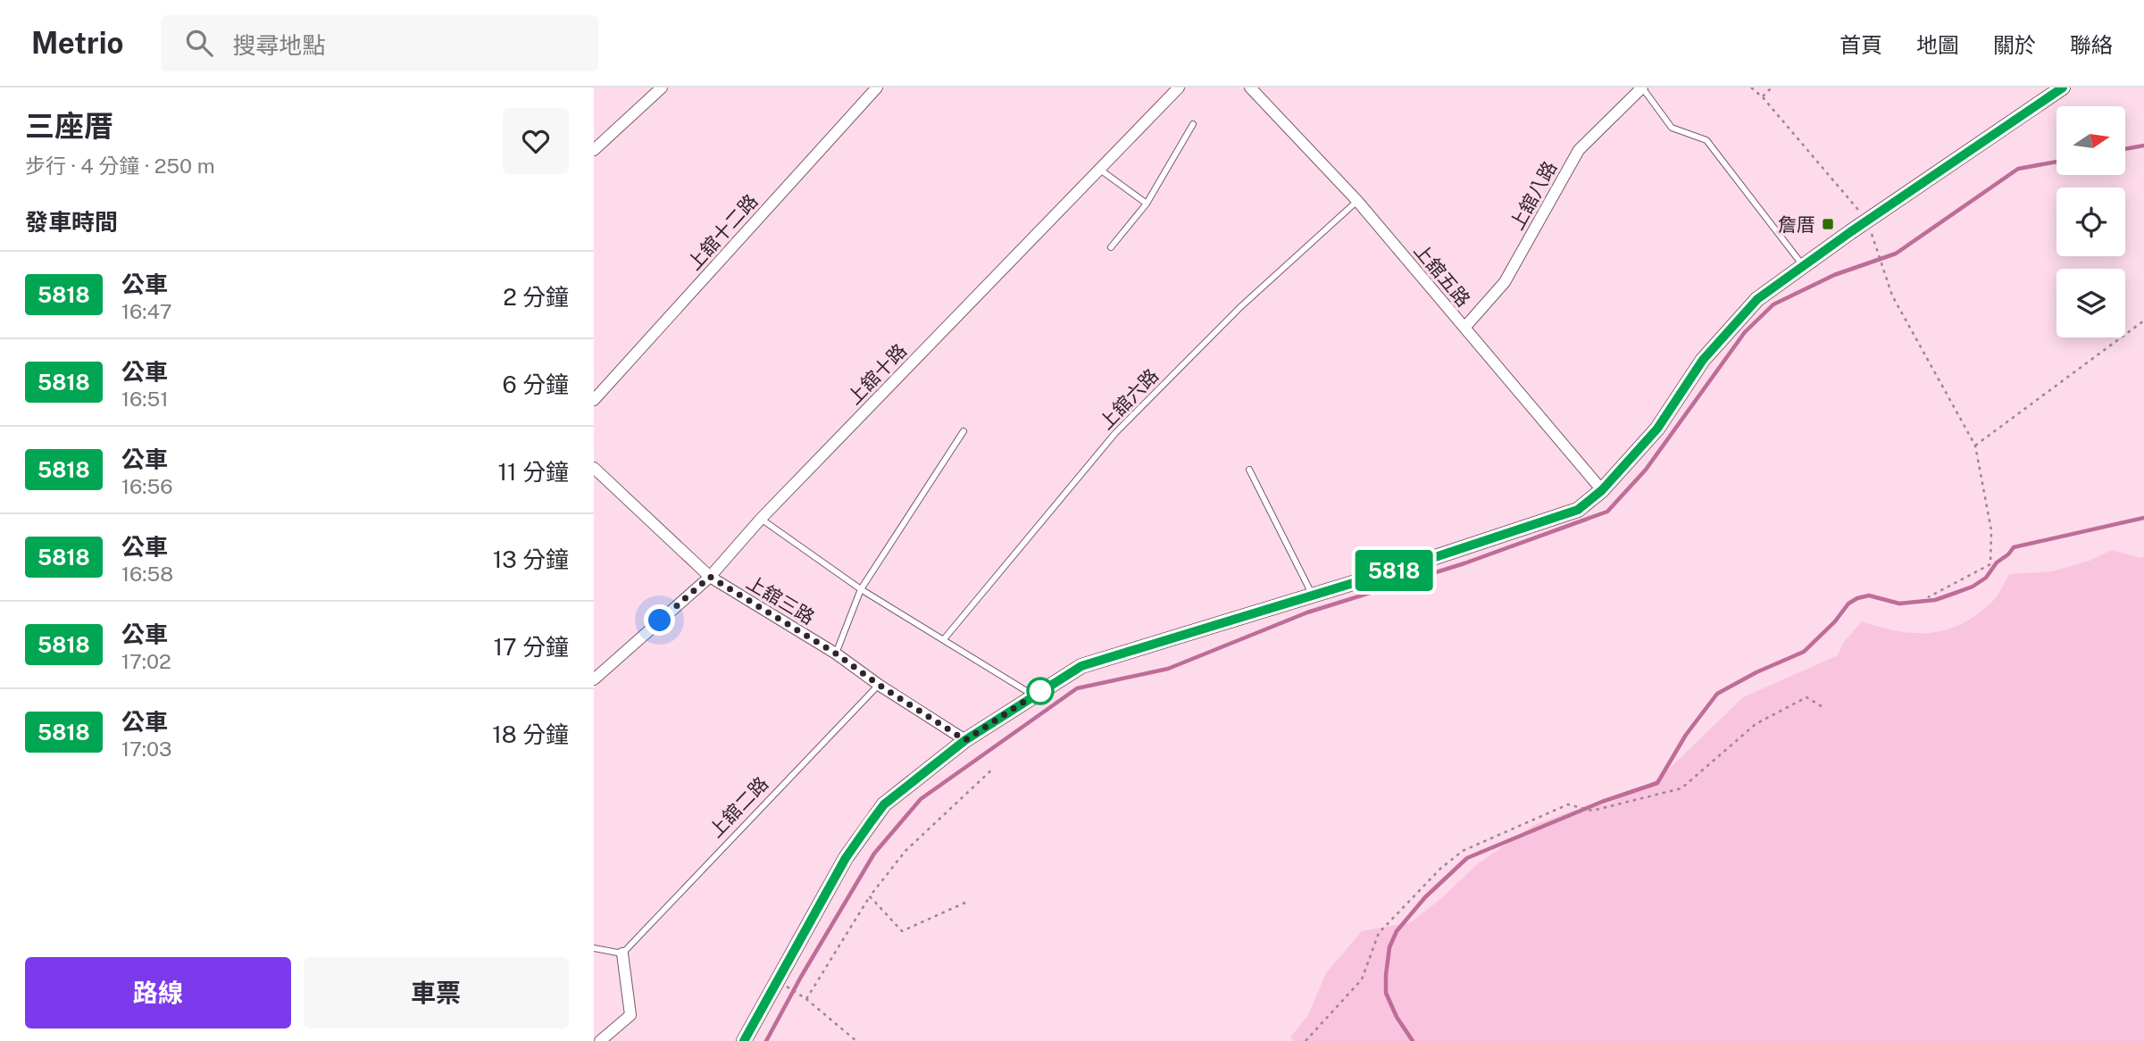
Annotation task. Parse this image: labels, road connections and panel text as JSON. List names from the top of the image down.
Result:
{
  "streets": {
    "street": [
      "上舘八路",
      "上舘十二路",
      "上舘五路",
      "上舘十路",
      "上舘三路"
    ],
    "lane": ["上舘六路", "上舘二路"]
  },
  "crossings": [
    ["上舘八路", "上舘五路"],
    ["上舘五路", "上舘六路"],
    ["上舘十路", "上舘三路"],
    ["上舘三路", "上舘二路"]
  ],
  "places": {
    "transit": ["詹厝"]
  },
  "lines": ["bus line 5818"],
  "north": "right",
  "page": {
    "header": "Metrio",
    "search": "搜尋地點",
    "nav": [
      "首頁",
      "地圖",
      "關於",
      "聯絡"
    ],
    "heading": [
      ["三座厝", "步行 · 4 分鐘 · 250 m"],
      "發車時間"
    ],
    "on_map": "5818",
    "list": [
      {
        "mark": "5818",
        "name": "公車",
        "note": "16:47",
        "value": "2 分鐘"
      },
      {
        "mark": "5818",
        "name": "公車",
        "note": "16:51",
        "value": "6 分鐘"
      },
      {
        "mark": "5818",
        "name": "公車",
        "note": "16:56",
        "value": "11 分鐘"
      },
      {
        "mark": "5818",
        "name": "公車",
        "note": "16:58",
        "value": "13 分鐘"
      },
      {
        "mark": "5818",
        "name": "公車",
        "note": "17:02",
        "value": "17 分鐘"
      },
      {
        "mark": "5818",
        "name": "公車",
        "note": "17:03",
        "value": "18 分鐘"
      }
    ],
    "buttons": ["路線", "車票"]
  }
}
